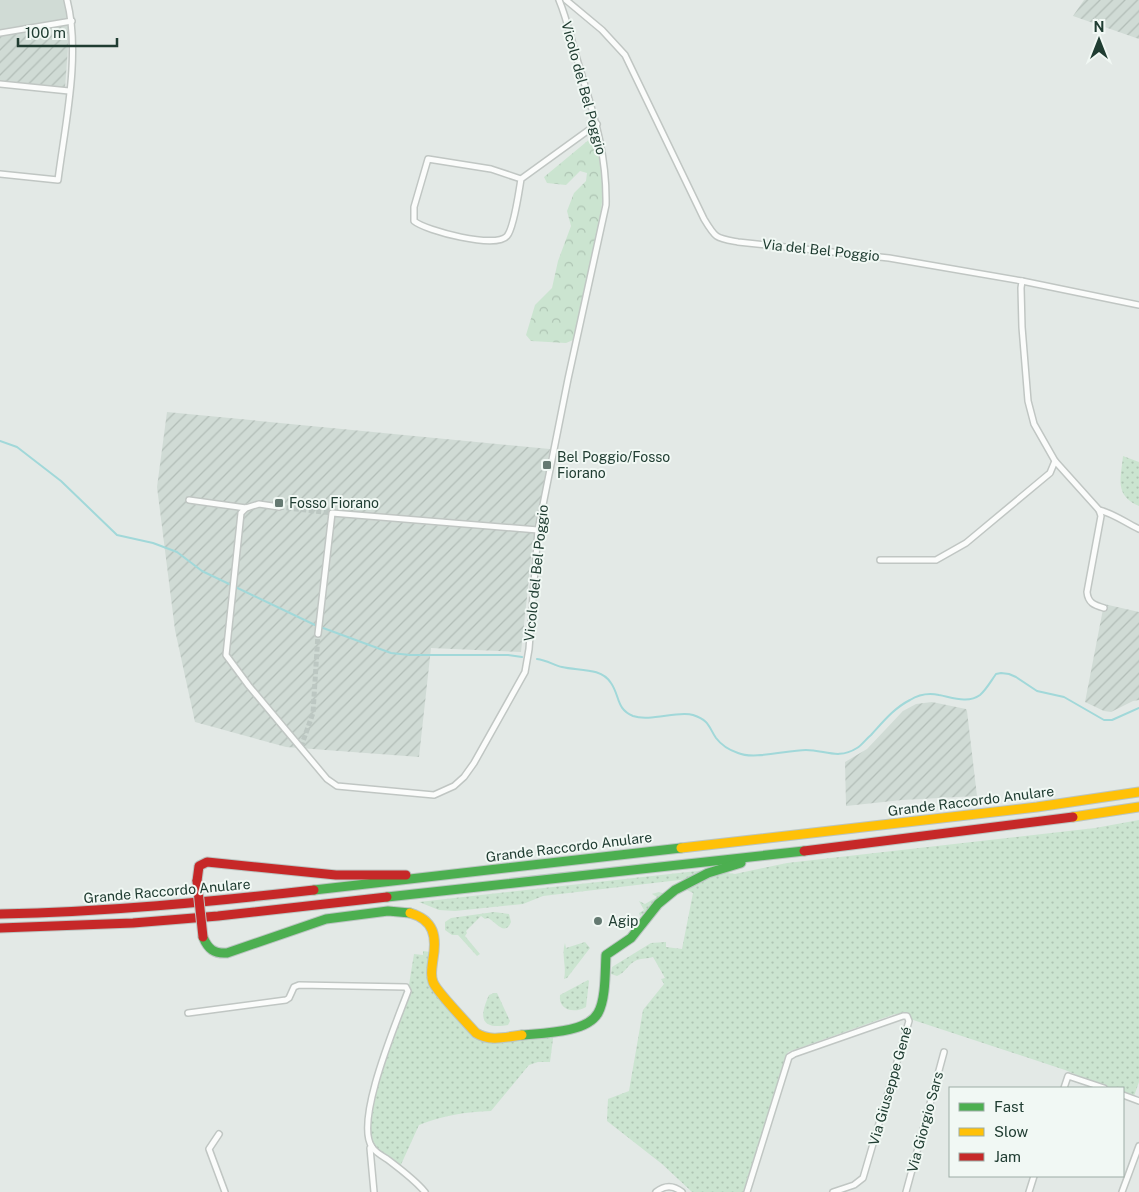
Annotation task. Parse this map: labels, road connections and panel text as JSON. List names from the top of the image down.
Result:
{
  "streets": {
    "highway": ["Grande Raccordo Anulare"],
    "street": [
      "Vicolo del Bel Poggio",
      "Via del Bel Poggio",
      "Via Giuseppe Gené",
      "Via Giorgio Sars"
    ]
  },
  "places": {
    "transit": ["Bel Poggio/Fosso Fiorano", "Fosso Fiorano"],
    "other": ["Agip"]
  },
  "legend": ["Fast", "Slow", "Jam"],
  "scale_bar": "100 m",
  "north": "top"
}
